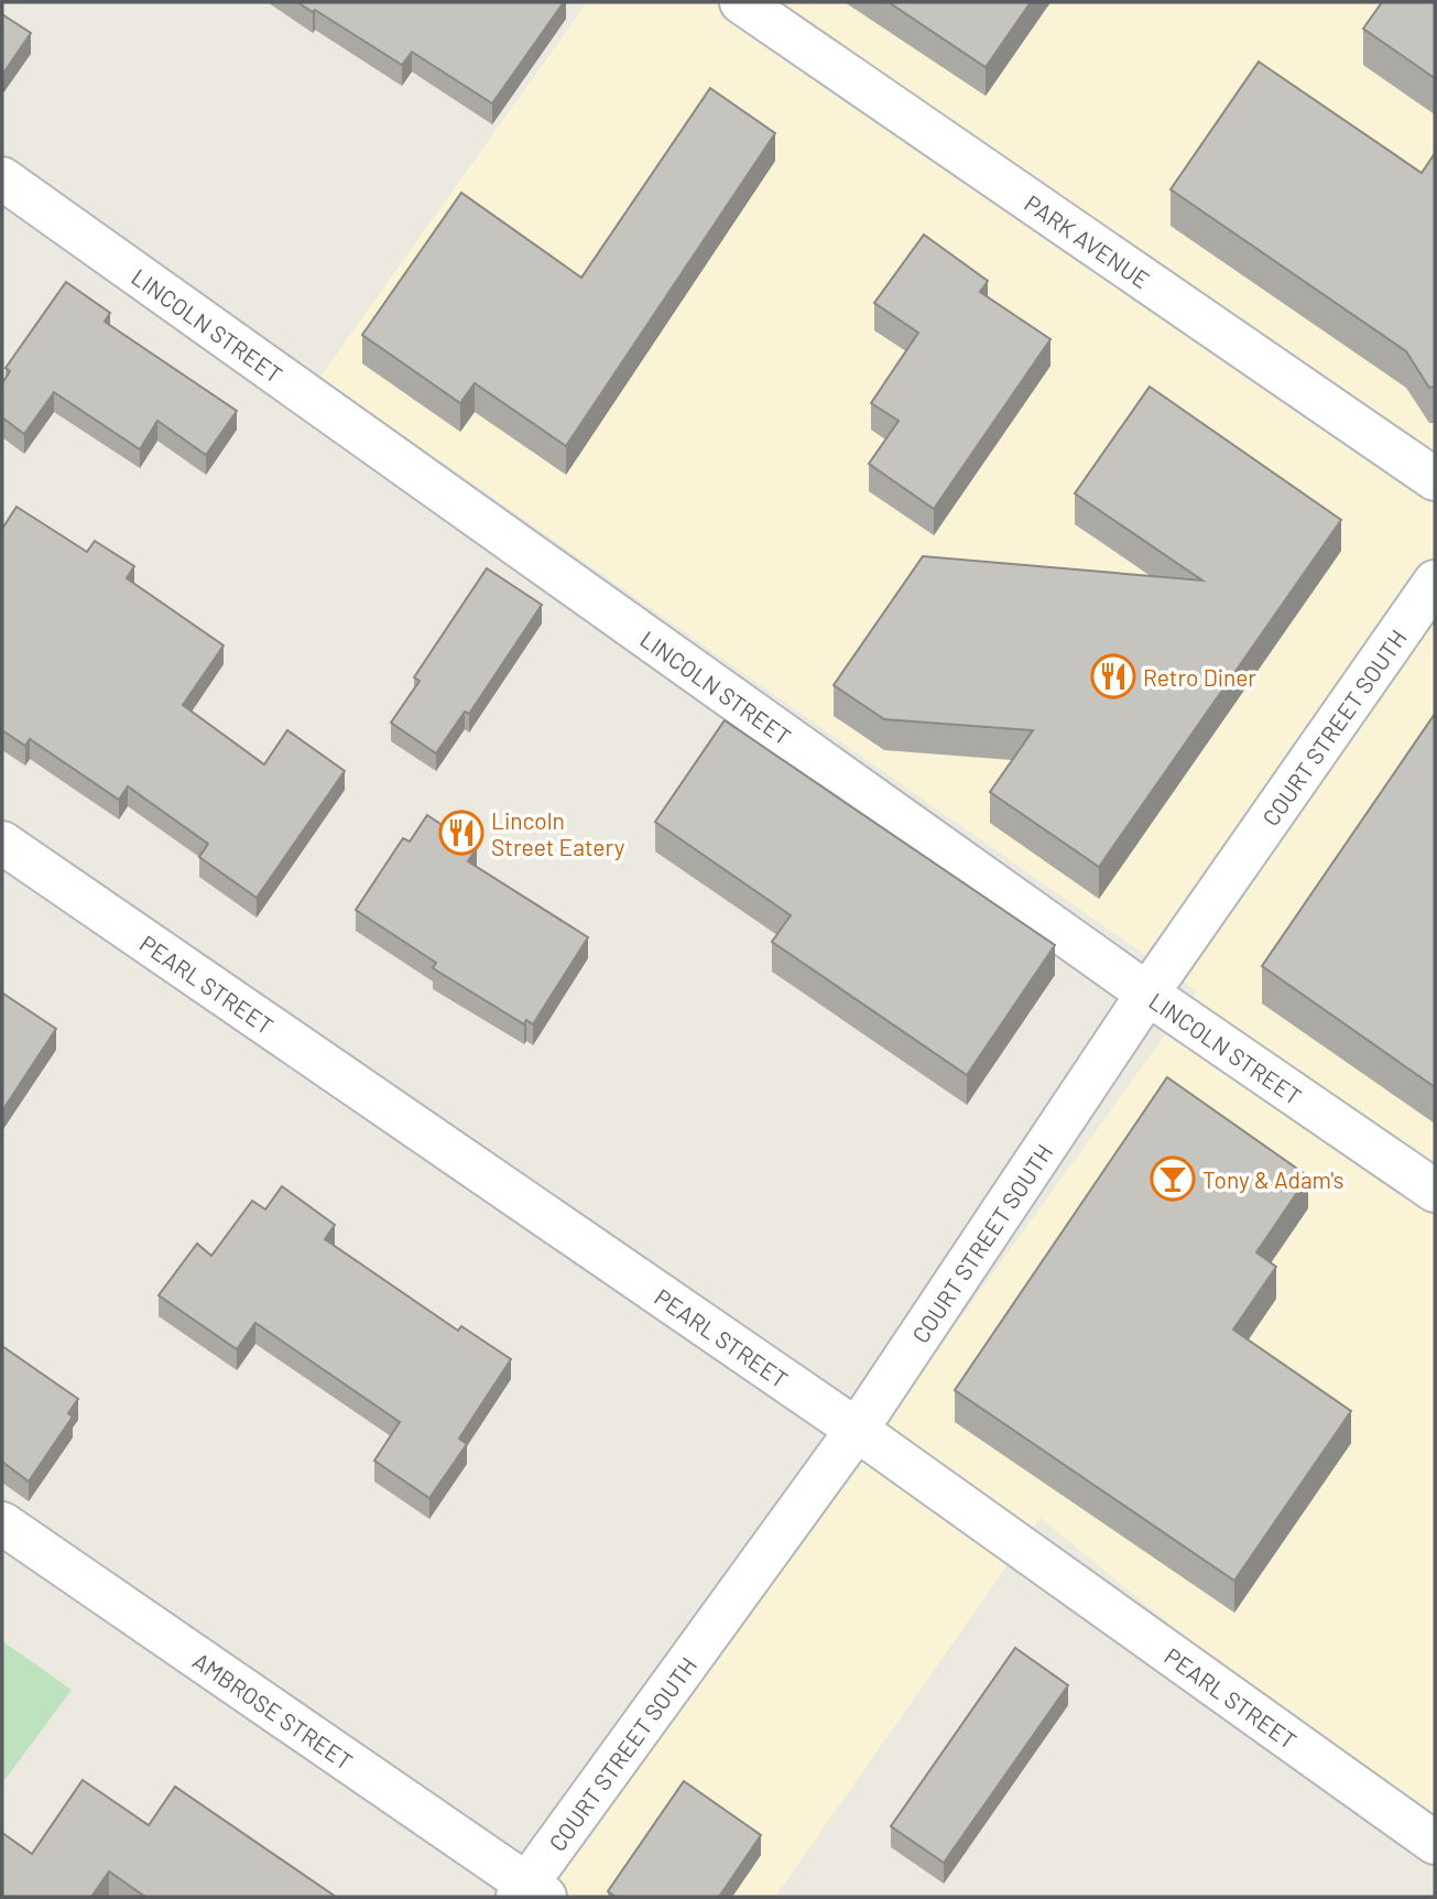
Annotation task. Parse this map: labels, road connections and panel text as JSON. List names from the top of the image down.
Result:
{
  "streets": {
    "street": [
      "PARK AVENUE",
      "LINCOLN STREET",
      "COURT STREET SOUTH",
      "PEARL STREET",
      "AMBROSE STREET"
    ]
  },
  "crossings": [
    ["LINCOLN STREET", "COURT STREET SOUTH"],
    ["COURT STREET SOUTH", "PEARL STREET"],
    ["COURT STREET SOUTH", "AMBROSE STREET"]
  ],
  "places": {
    "restaurant": ["Retro Diner", "Lincoln Street Eatery"],
    "bar": ["Tony & Adam's"]
  }
}
